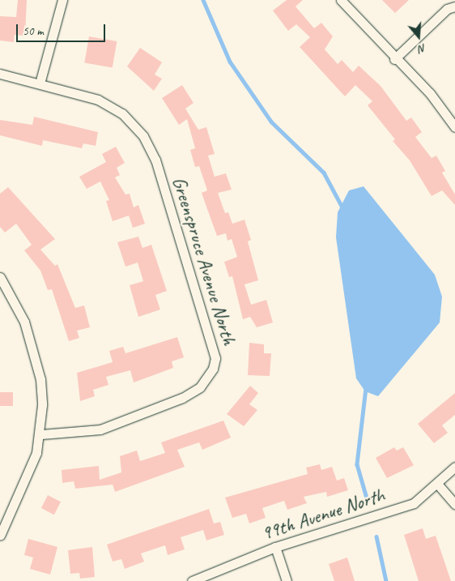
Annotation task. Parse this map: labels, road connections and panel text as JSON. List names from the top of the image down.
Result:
{
  "streets": {
    "street": ["Greenspruce Avenue North", "99th Avenue North"]
  },
  "scale_bar": "50 m",
  "north": "bottom"
}
